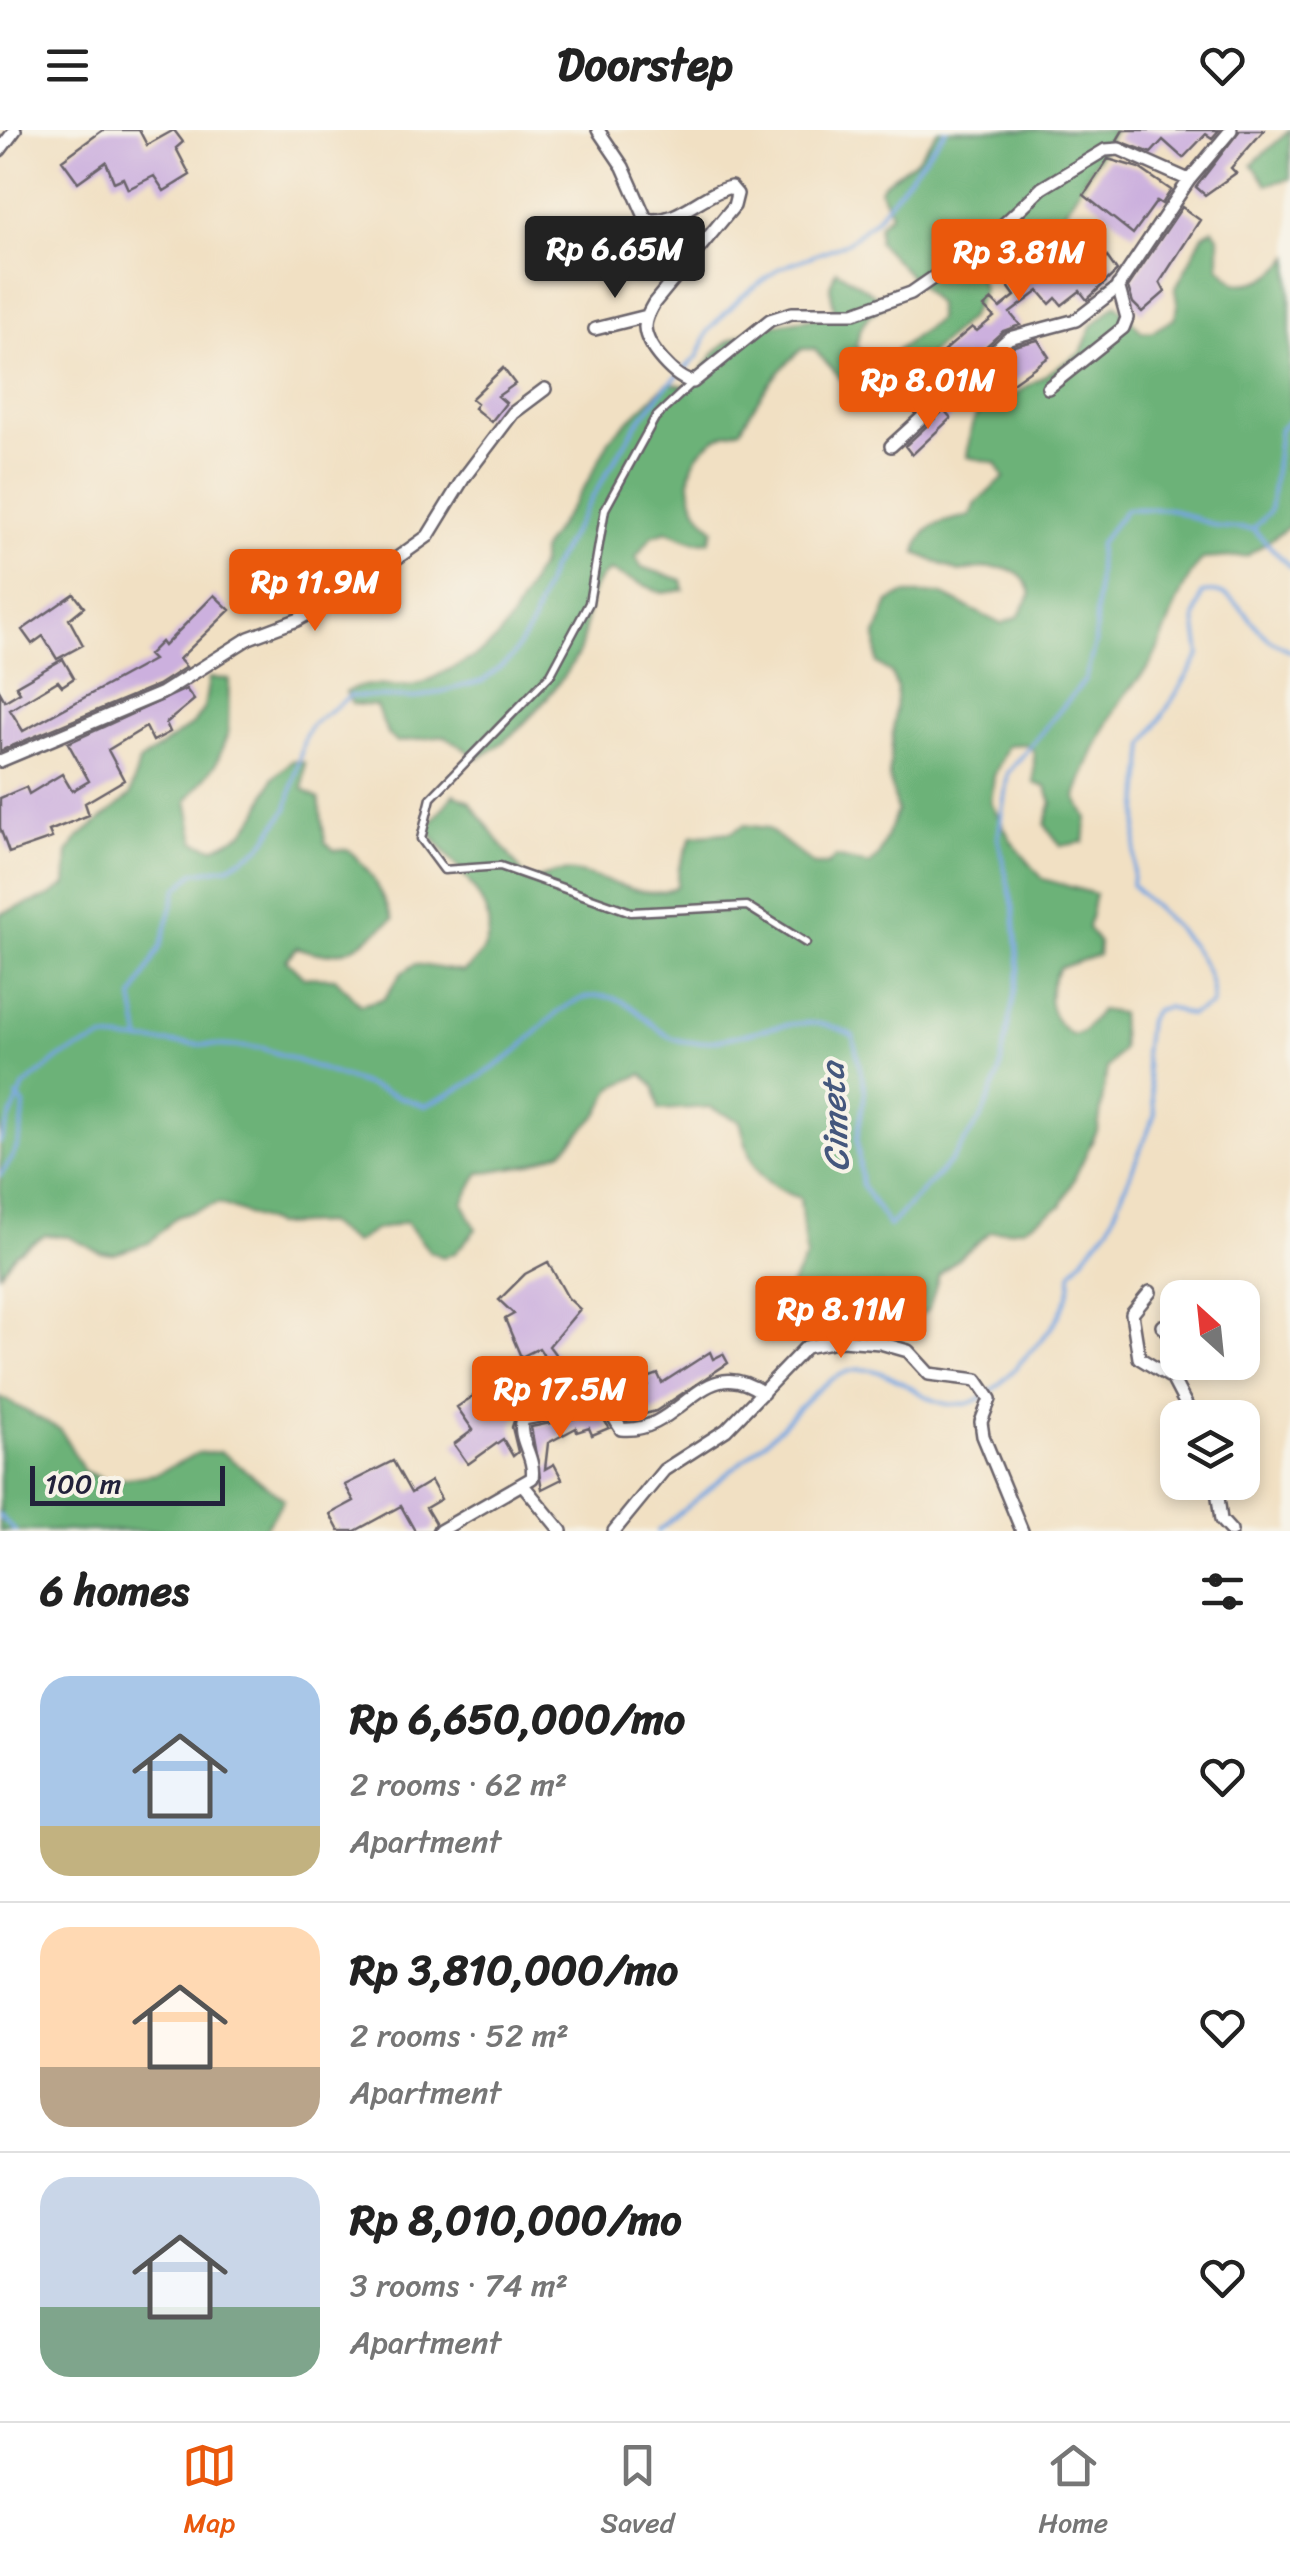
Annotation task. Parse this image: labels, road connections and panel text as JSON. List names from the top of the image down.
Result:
{
  "water": ["Cimeta"],
  "scale_bar": "100 m",
  "north": "top left",
  "page": {
    "header": "Doorstep",
    "price": [
      "Rp 6.65M",
      "Rp 3.81M",
      "Rp 8.01M",
      "Rp 11.9M",
      "Rp 8.11M",
      "Rp 17.5M"
    ],
    "scale": "100 m",
    "heading": "6 homes",
    "list": [
      {
        "name": "Rp 6,650,000/mo",
        "note": "2 rooms · 62 m² · Apartment"
      },
      {
        "name": "Rp 3,810,000/mo",
        "note": "2 rooms · 52 m² · Apartment"
      },
      {
        "name": "Rp 8,010,000/mo",
        "note": "3 rooms · 74 m² · Apartment"
      }
    ],
    "tabs": ["Map", "Saved", "Home"]
  }
}
